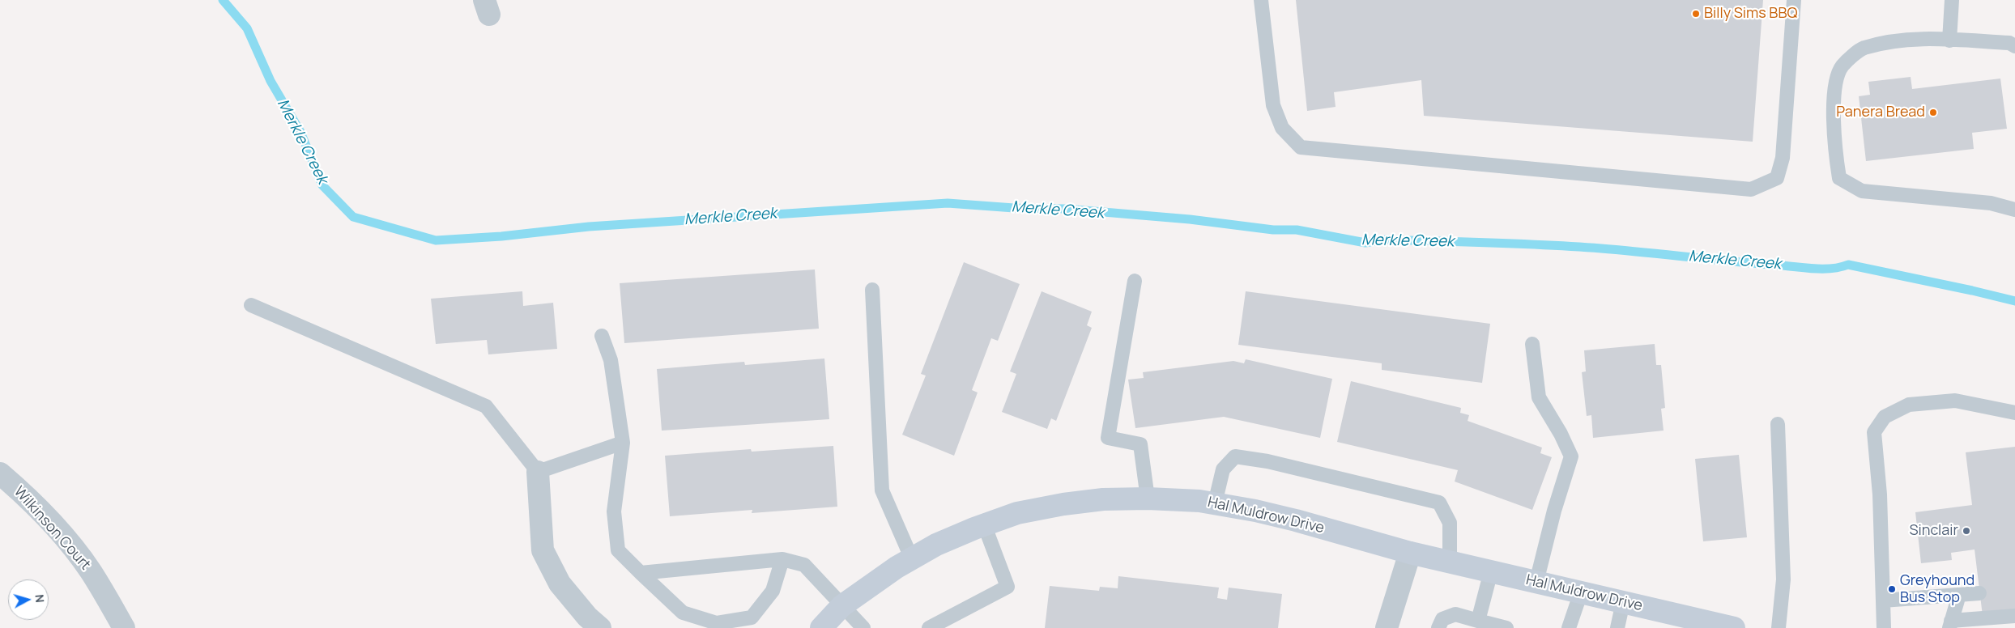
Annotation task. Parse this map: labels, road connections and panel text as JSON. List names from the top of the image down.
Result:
{
  "streets": {
    "street": ["Hal Muldrow Drive", "Wilkinson Court"]
  },
  "water": ["Merkle Creek"],
  "places": [
    "Billy Sims BBQ",
    "Panera Bread",
    "Sinclair",
    "Greyhound Bus Stop"
  ],
  "north": "right"
}
